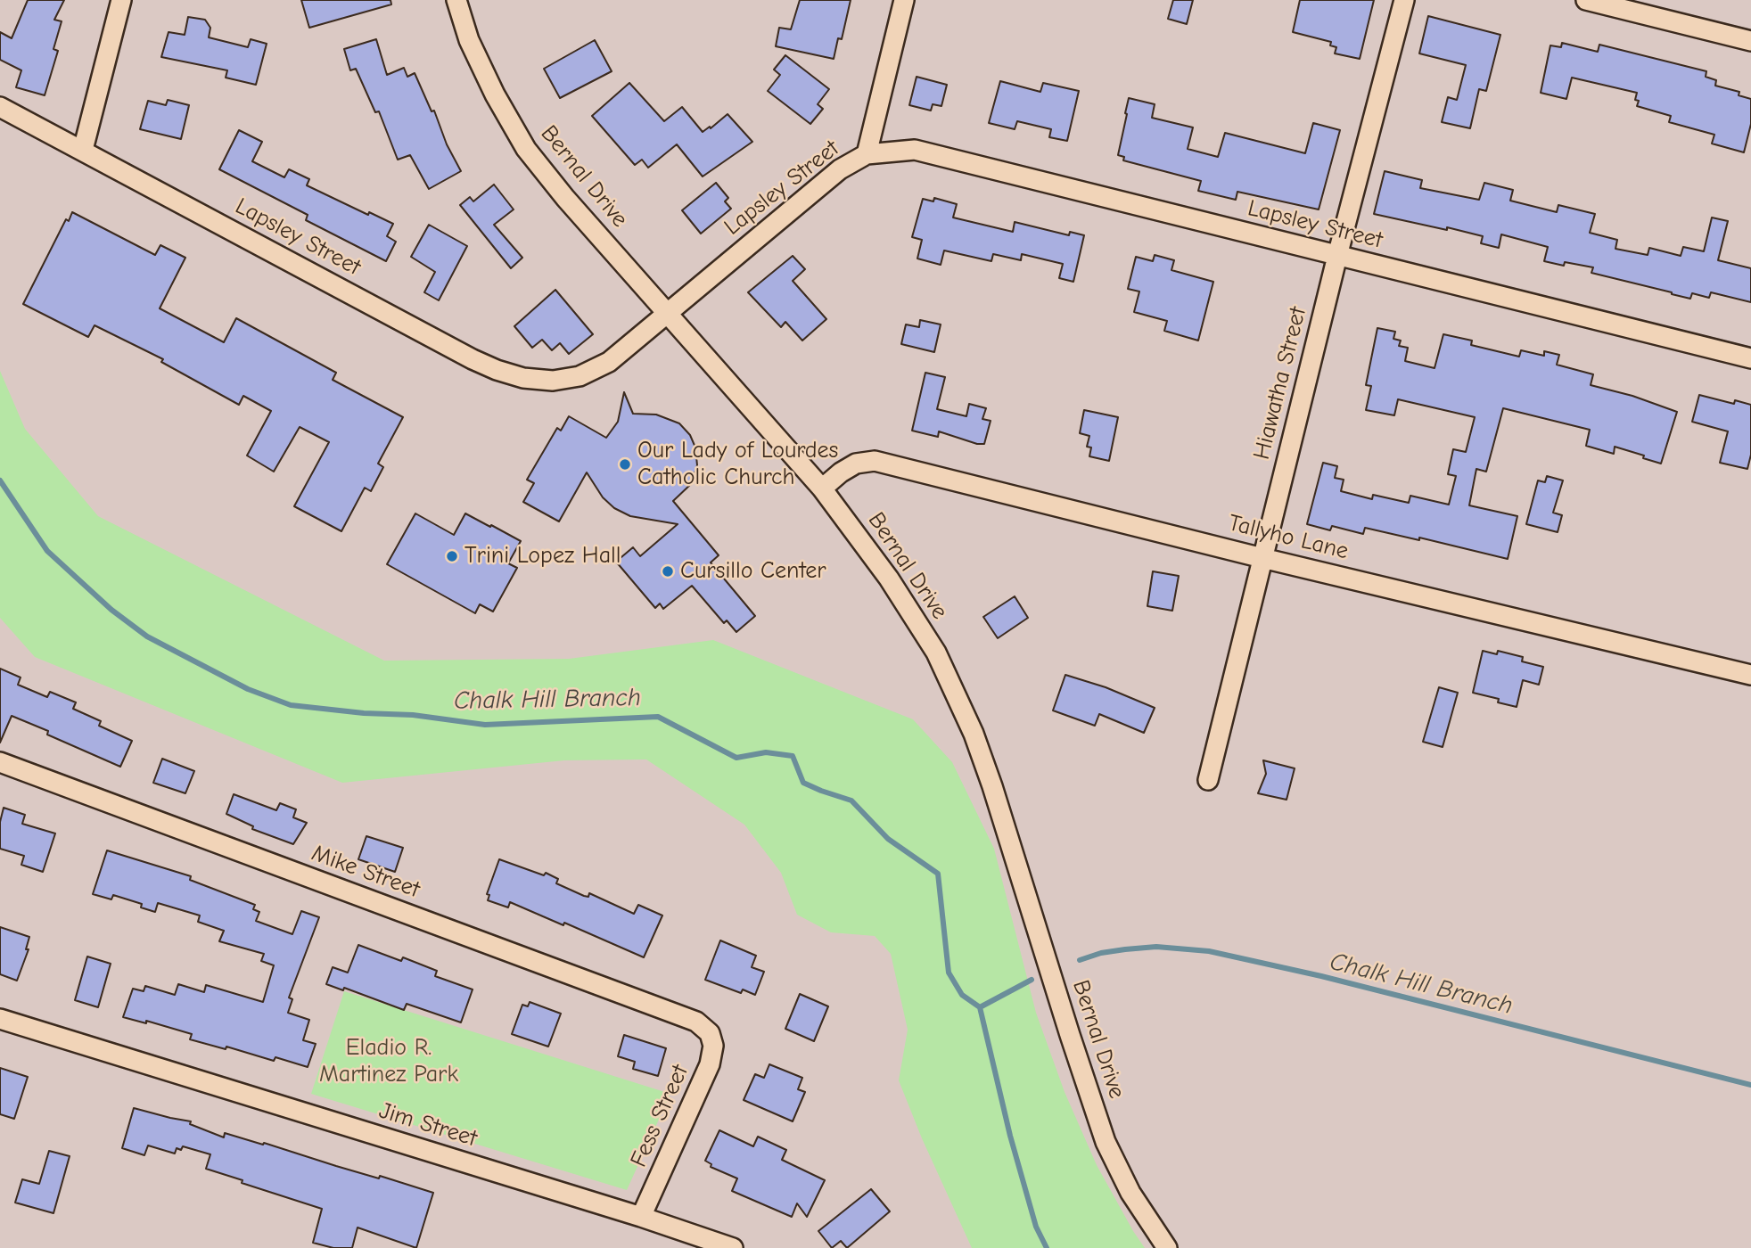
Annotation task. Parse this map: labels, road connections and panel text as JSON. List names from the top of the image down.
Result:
{
  "streets": {
    "street": [
      "Bernal Drive",
      "Lapsley Street",
      "Hiawatha Street",
      "Tallyho Lane",
      "Mike Street",
      "Fess Street",
      "Jim Street"
    ]
  },
  "crossings": [
    ["Bernal Drive", "Lapsley Street"],
    ["Bernal Drive", "Tallyho Lane"],
    ["Lapsley Street", "Hiawatha Street"],
    ["Hiawatha Street", "Tallyho Lane"],
    ["Mike Street", "Fess Street"],
    ["Fess Street", "Jim Street"]
  ],
  "water": ["Chalk Hill Branch"],
  "parks": ["Eladio R. Martinez Park"],
  "places": ["Our Lady of Lourdes Catholic Church", "Trini Lopez Hall", "Cursillo Center"]
}
